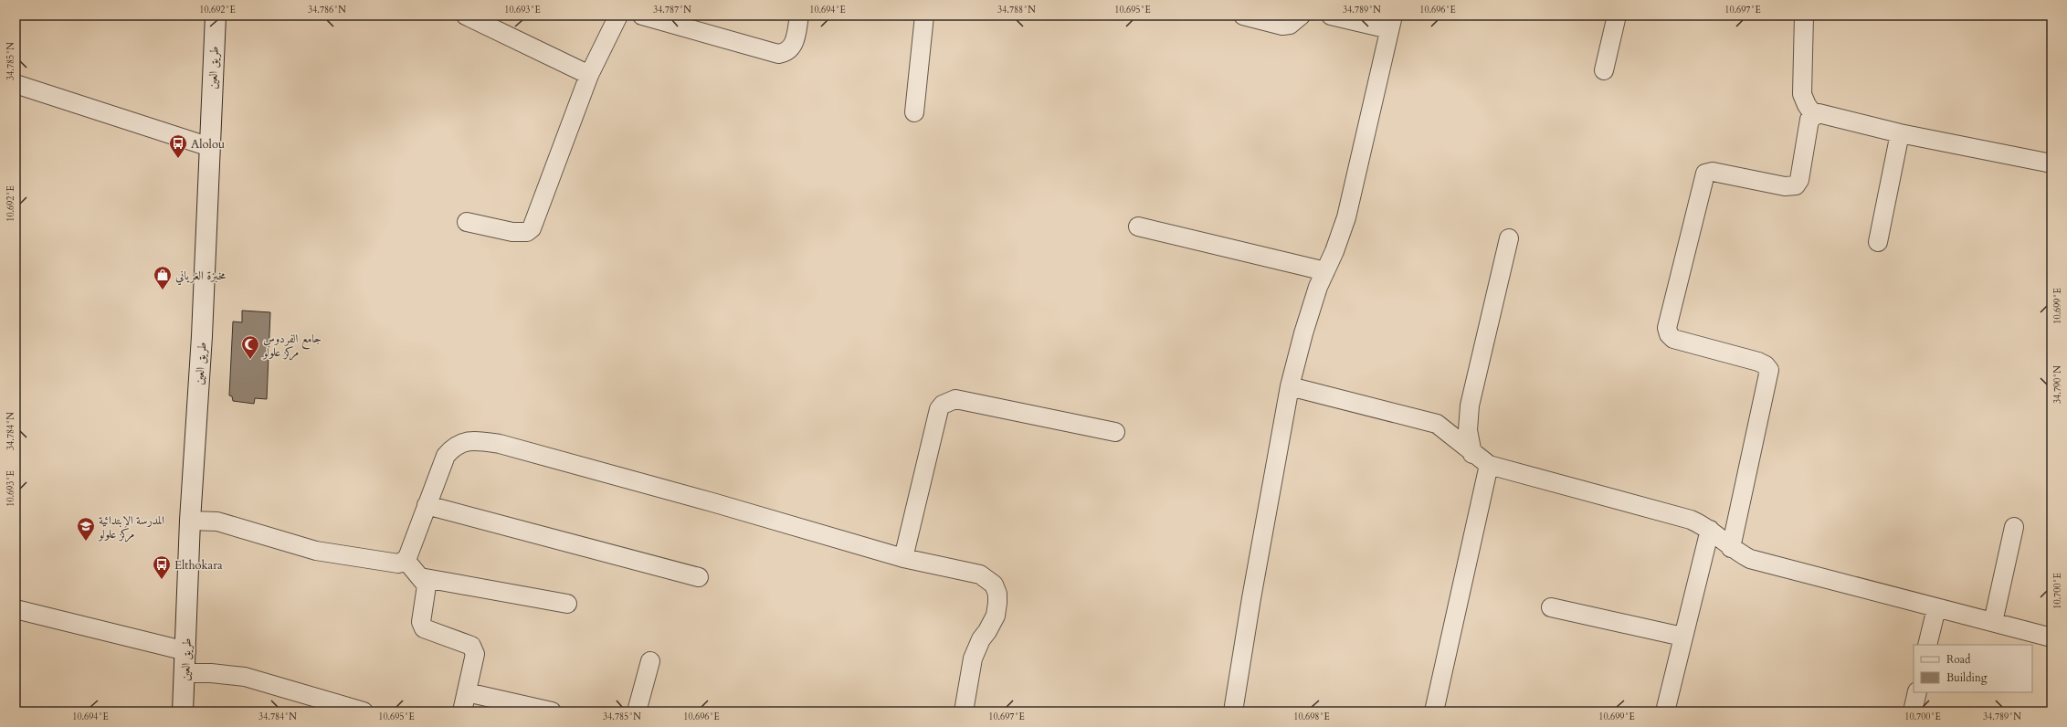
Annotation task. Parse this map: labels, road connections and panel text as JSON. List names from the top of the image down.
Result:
{
  "streets": {
    "main road": ["طريق العين"]
  },
  "places": {
    "bus stop": ["Alolou", "Elthokara"],
    "shop": ["مخبزة الغرياني"],
    "mosque": ["جامع الفردوس مركز علولو"],
    "school or university": ["المدرسة الإبتدائية مركز علولو"]
  },
  "legend": ["Road", "Building"],
  "coordinates": [
    "10.692°E",
    "34.786°N",
    "10.693°E",
    "34.787°N",
    "10.694°E",
    "34.788°N",
    "10.695°E",
    "34.789°N",
    "10.696°E",
    "10.697°E",
    "34.785°N",
    "10.699°E",
    "34.790°N",
    "34.784°N",
    "10.700°E",
    "10.698°E"
  ]
}
